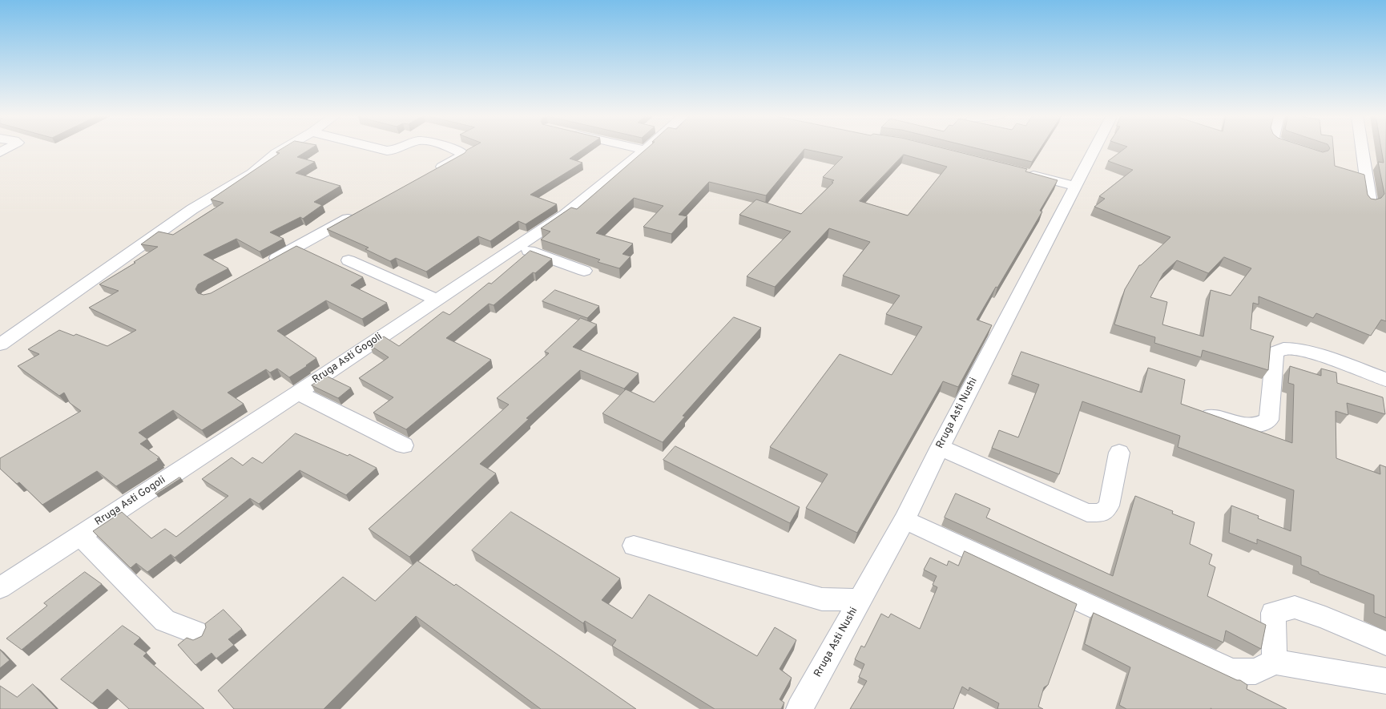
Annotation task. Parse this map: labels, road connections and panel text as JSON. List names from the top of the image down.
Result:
{
  "streets": {
    "street": ["Rruga Asti Gogoli", "Rruga Asti Nushi"]
  }
}
